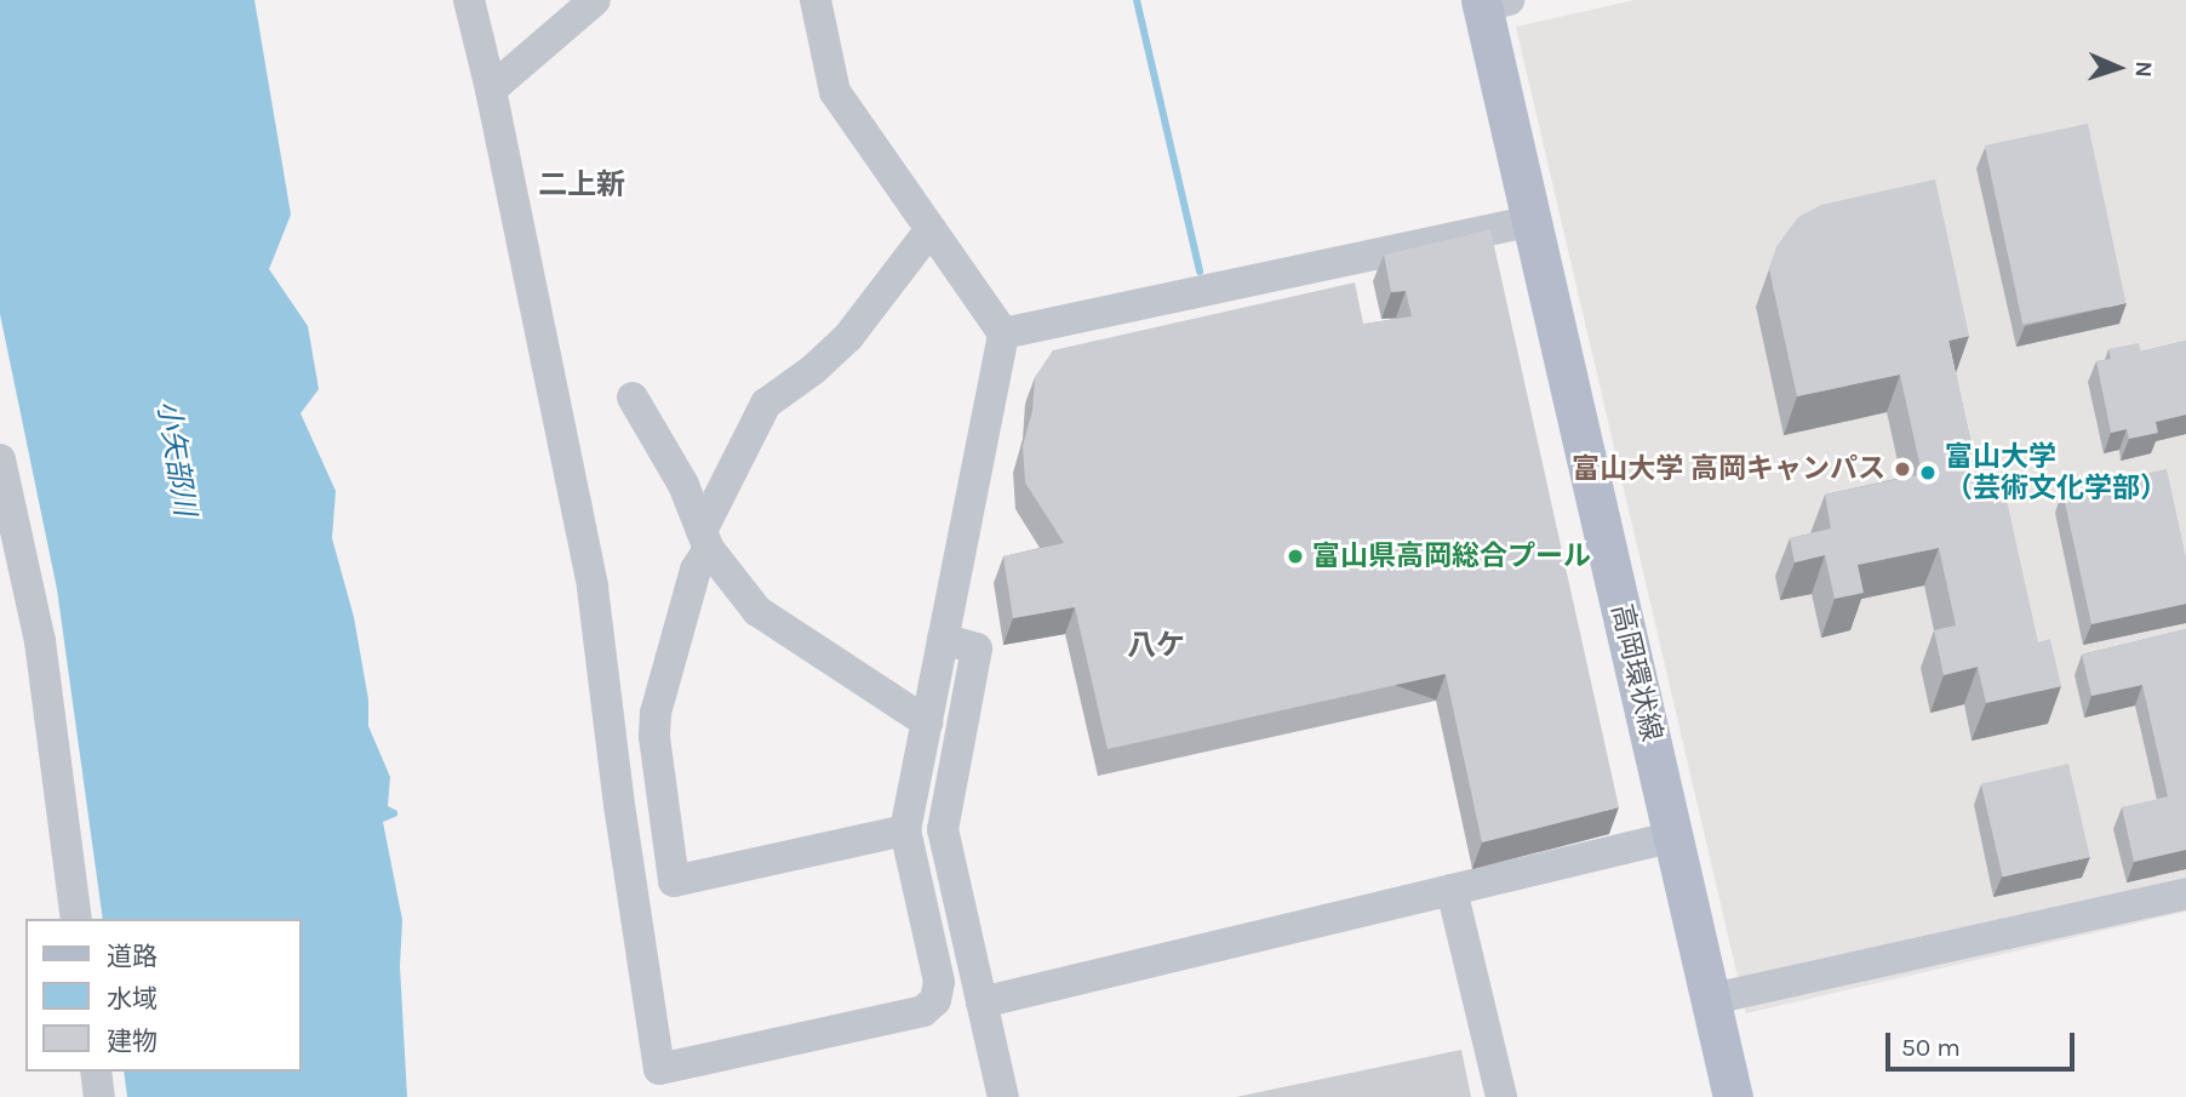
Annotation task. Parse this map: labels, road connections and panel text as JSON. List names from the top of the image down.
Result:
{
  "streets": {
    "main road": ["高岡環状線"]
  },
  "districts": ["二上新", "八ケ"],
  "water": ["小矢部川"],
  "places": ["富山大学 高岡キャンパス", "富山大学 （芸術文化学部）", "富山県高岡総合プール"],
  "legend": ["道路", "水域", "建物"],
  "scale_bar": "50 m",
  "north": "right"
}
